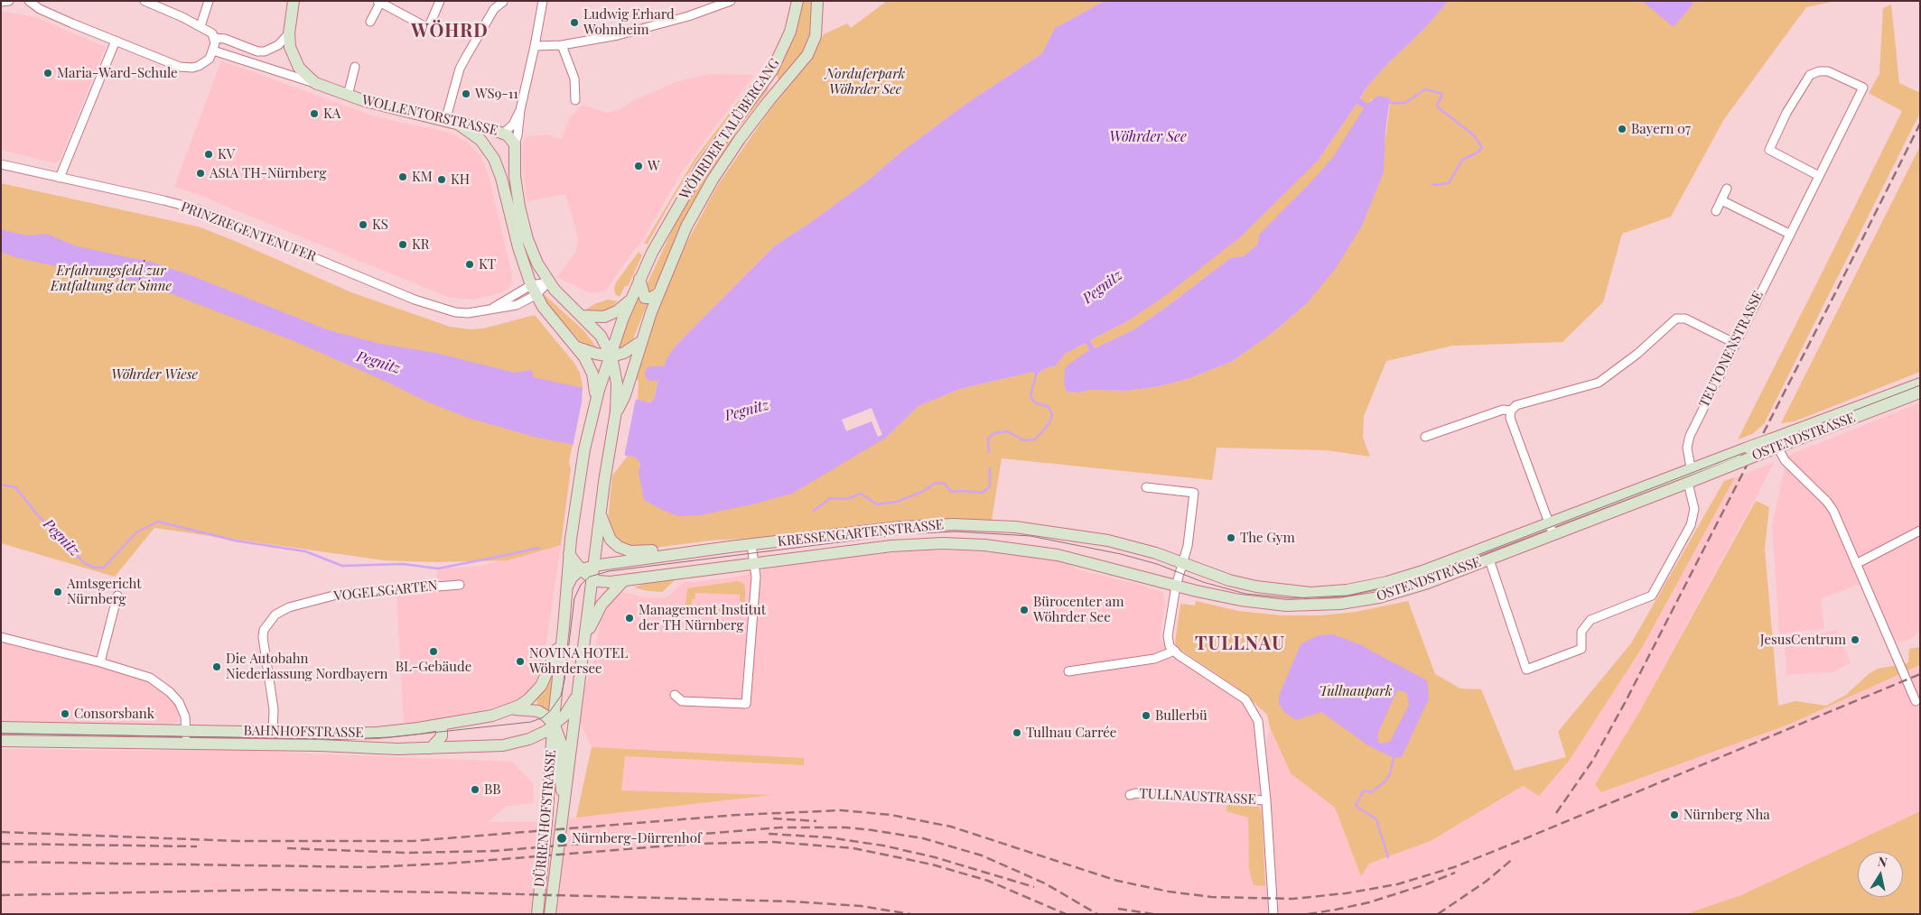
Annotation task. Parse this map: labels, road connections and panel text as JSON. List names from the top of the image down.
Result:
{
  "streets": {
    "main road": [
      "WOLLENTORSTRASSE",
      "WÖHRDER TALÜBERGANG",
      "OSTENDSTRASSE",
      "KRESSENGARTENSTRASSE",
      "BAHNHOFSTRASSE",
      "DÜRRENHOFSTRASSE"
    ],
    "street": [
      "PRINZREGENTENUFER",
      "TEUTONENSTRASSE",
      "VOGELSGARTEN",
      "TULLNAUSTRASSE"
    ]
  },
  "crossings": [
    ["TEUTONENSTRASSE", "OSTENDSTRASSE"],
    ["OSTENDSTRASSE", "KRESSENGARTENSTRASSE"],
    ["KRESSENGARTENSTRASSE", "DÜRRENHOFSTRASSE"],
    ["VOGELSGARTEN", "BAHNHOFSTRASSE"],
    ["BAHNHOFSTRASSE", "DÜRRENHOFSTRASSE"]
  ],
  "districts": ["WÖHRD", "TULLNAU"],
  "water": ["Wöhrder See", "Pegnitz"],
  "parks": [
    "Norduferpark Wöhrder See",
    "Erfahrungsfeld zur Entfaltung der Sinne",
    "Wöhrder Wiese",
    "Tullnaupark"
  ],
  "places": [
    "Ludwig Erhard Wohnheim",
    "Maria-Ward-Schule",
    "WS9-11",
    "KA",
    "Bayern 07",
    "KV",
    "W",
    "AStA TH-Nürnberg",
    "KM",
    "KH",
    "KS",
    "KR",
    "KT",
    "The Gym",
    "Amtsgericht Nürnberg",
    "Bürocenter am Wöhrder See",
    "Management Institut der TH Nürnberg",
    "JesusCentrum",
    "BL-Gebäude",
    "NOVINA HOTEL Wöhrdersee",
    "Die Autobahn Niederlassung Nordbayern",
    "Consorsbank",
    "Bullerbü",
    "Tullnau Carrée",
    "BB",
    "Nürnberg Nha",
    "Nürnberg-Dürrenhof"
  ],
  "north": "top"
}
